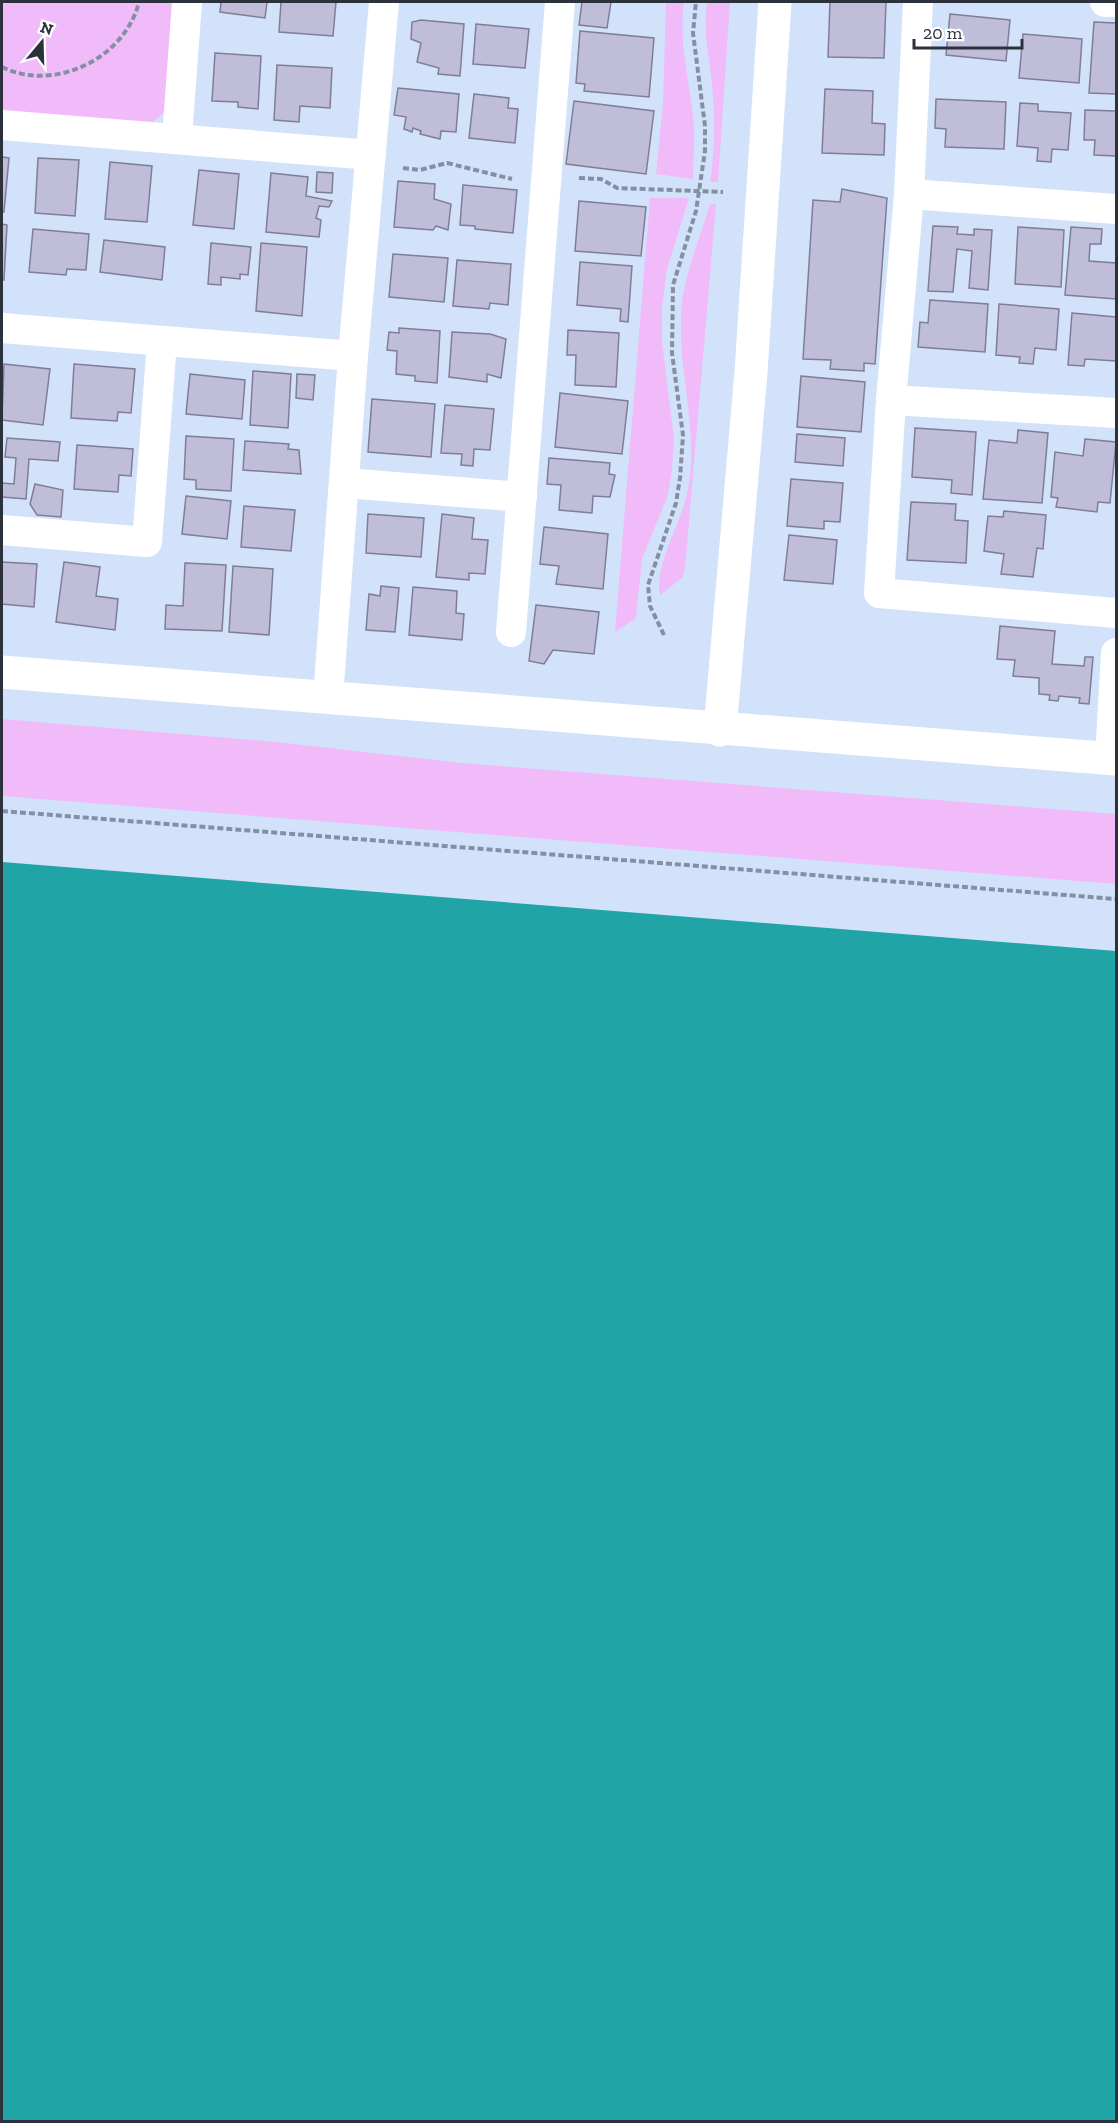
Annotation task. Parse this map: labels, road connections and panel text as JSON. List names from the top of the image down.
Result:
{
  "scale_bar": "20 m",
  "north": "top"
}
